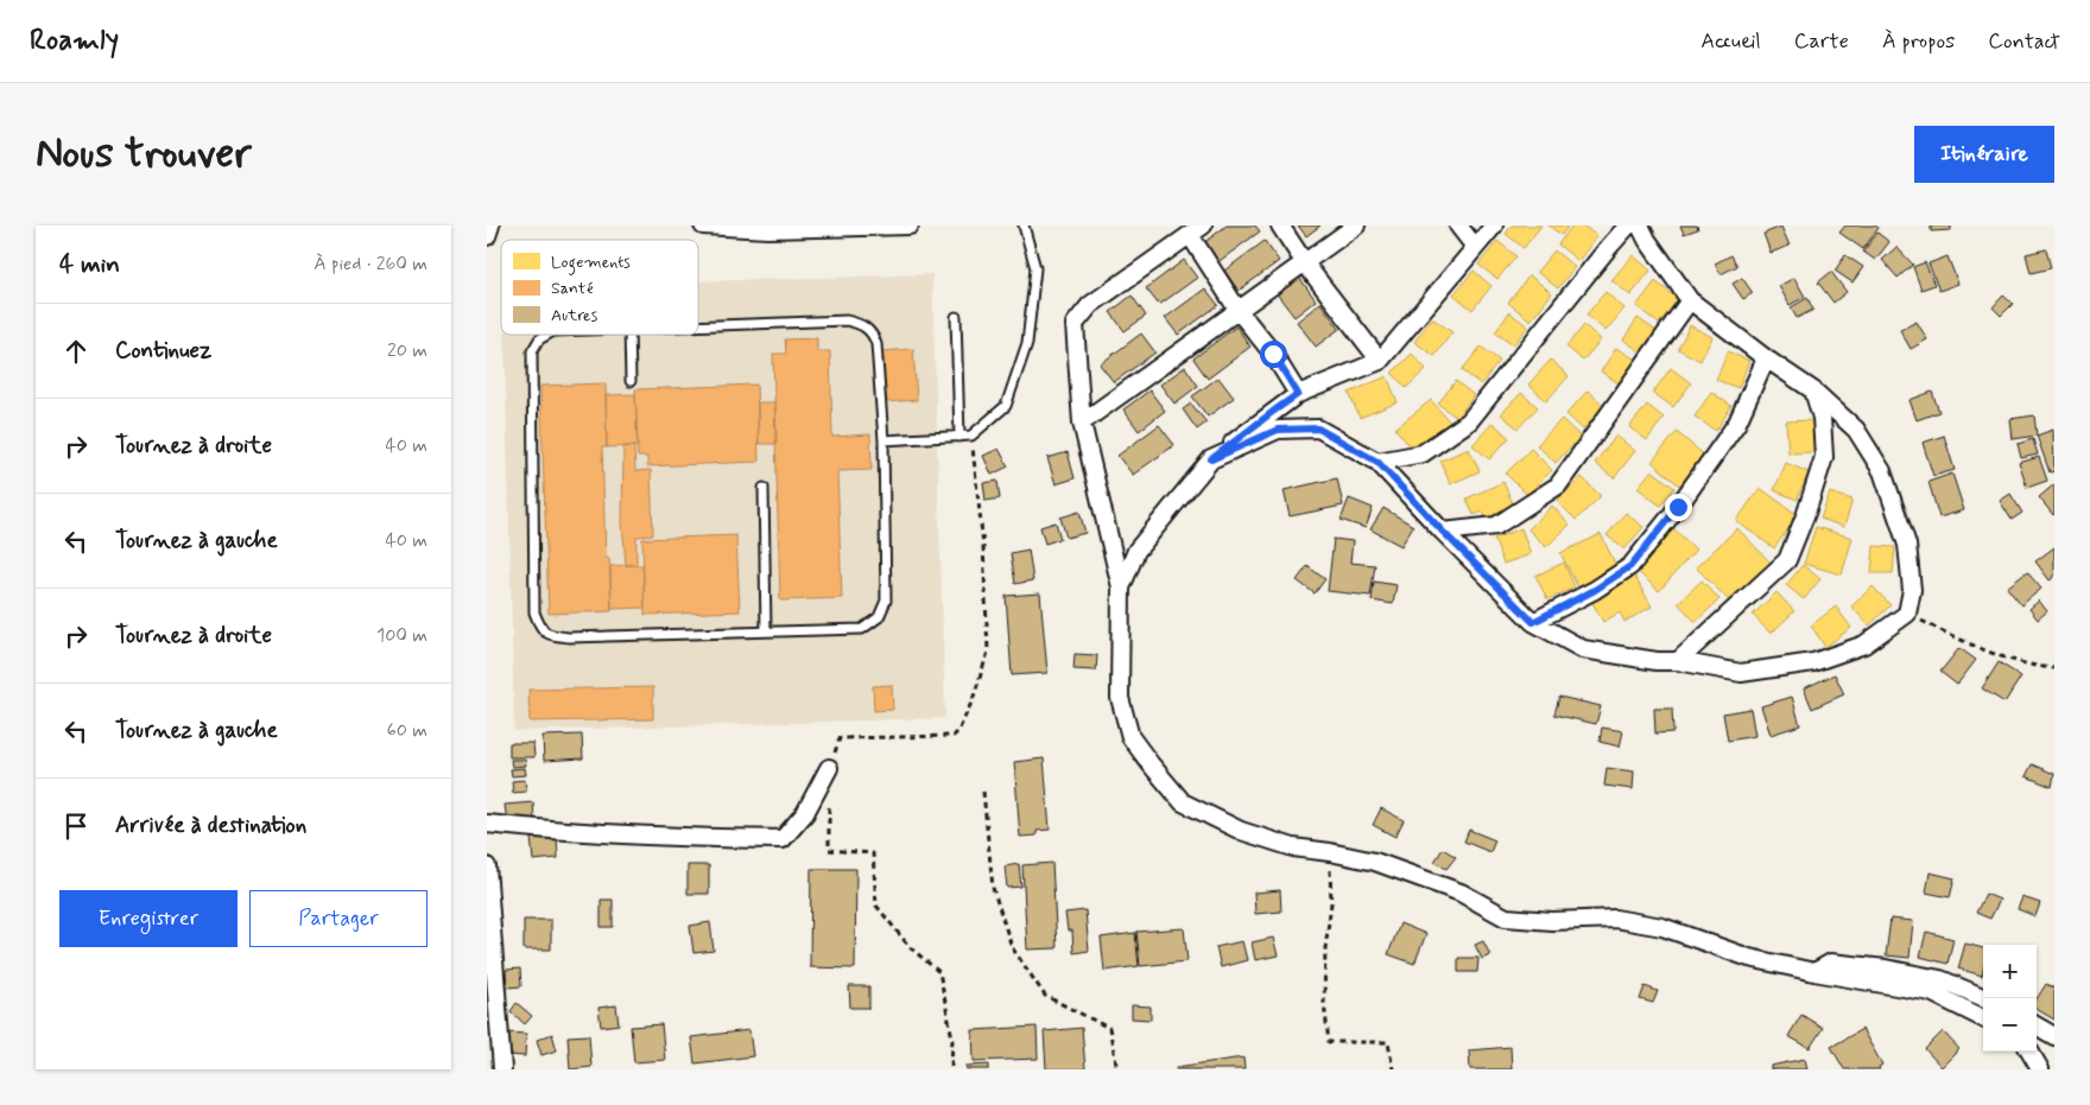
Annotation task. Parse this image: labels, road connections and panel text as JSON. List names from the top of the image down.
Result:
{
  "legend": ["Logements", "Santé", "Autres"],
  "page": {
    "header": "Roamly",
    "nav": [
      "Accueil",
      "Carte",
      "À propos",
      "Contact"
    ],
    "buttons": [
      "Itinéraire",
      ["Enregistrer", "Partager"]
    ],
    "title": "Nous trouver",
    "heading": ["4 min", "À pied · 260 m"],
    "list": [
      ["Continuez", "20 m"],
      ["Tournez à droite", "40 m"],
      ["Tournez à gauche", "40 m"],
      ["Tournez à droite", "100 m"],
      ["Tournez à gauche", "60 m"],
      "Arrivée à destination"
    ],
    "map_buttons": ["+", "−"]
  }
}
